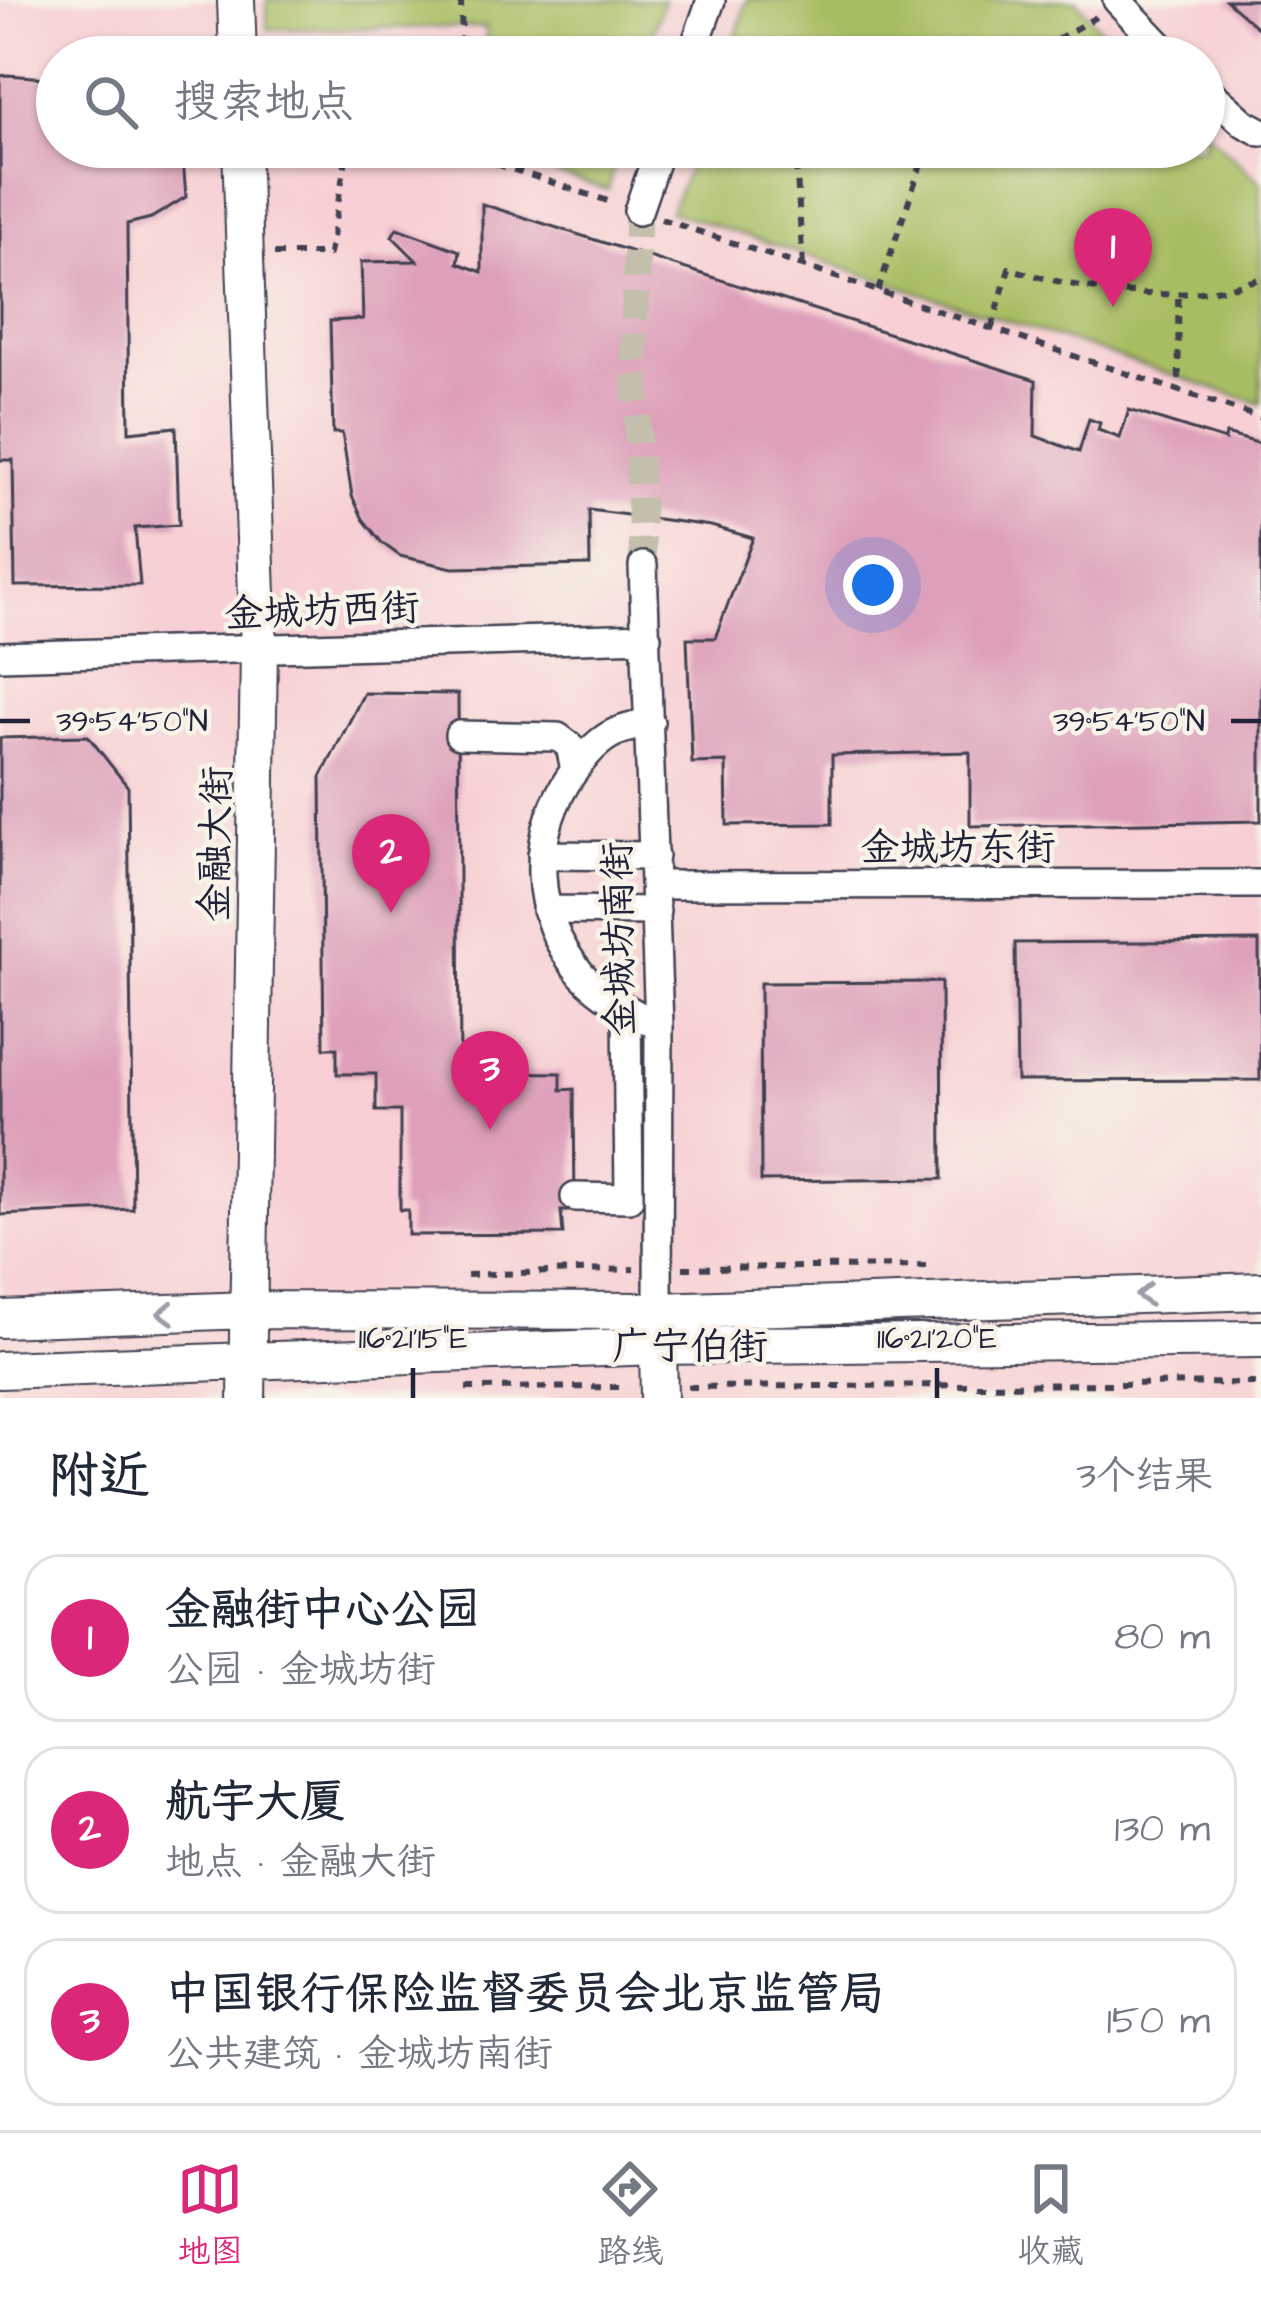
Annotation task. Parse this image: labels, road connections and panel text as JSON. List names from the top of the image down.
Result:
{
  "streets": {
    "main road": ["金融大街", "广宁伯街"],
    "street": ["金城坊西街", "金城坊东街", "金城坊南街"]
  },
  "crossings": [
    ["金城坊西街", "金融大街"],
    ["金城坊西街", "金城坊南街"],
    ["金融大街", "广宁伯街"],
    ["金城坊东街", "金城坊南街"],
    ["金城坊南街", "广宁伯街"]
  ],
  "page": {
    "search": "搜索地点",
    "pins": ["1", "2", "3"],
    "heading": ["附近", "3个结果"],
    "list": [
      {
        "mark": "1",
        "name": "金融街中心公园",
        "note": "公园 · 金城坊街",
        "value": "80 m"
      },
      {
        "mark": "2",
        "name": "航宇大厦",
        "note": "地点 · 金融大街",
        "value": "130 m"
      },
      {
        "mark": "3",
        "name": "中国银行保险监督委员会北京监管局",
        "note": "公共建筑 · 金城坊南街",
        "value": "150 m"
      }
    ],
    "nav": ["地图", "路线", "收藏"]
  },
  "coordinates": ["39°54'50\"N", "116°21'15\"E", "116°21'20\"E"]
}
